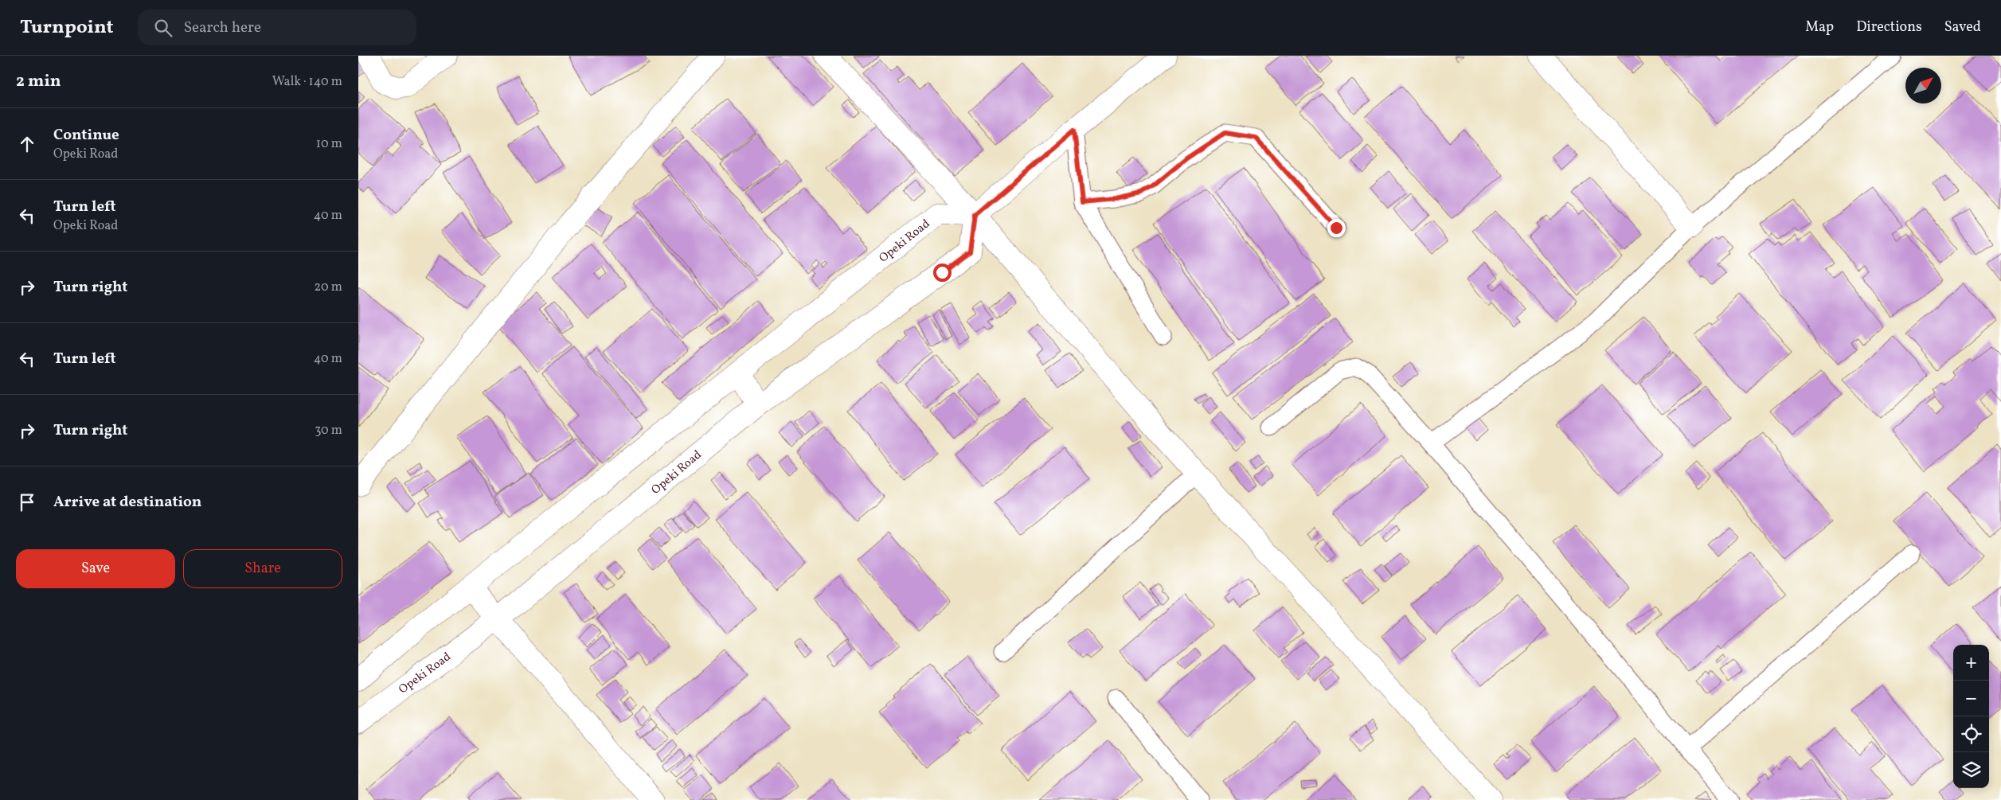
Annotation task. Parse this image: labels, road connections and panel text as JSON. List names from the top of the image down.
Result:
{
  "streets": {
    "street": ["Opeki Road"]
  },
  "north": "top right",
  "page": {
    "header": "Turnpoint",
    "search": "Search here",
    "nav": ["Map", "Directions", "Saved"],
    "heading": ["2 min", "Walk · 140 m"],
    "list": [
      ["Continue", "Opeki Road", "10 m"],
      ["Turn left", "Opeki Road", "40 m"],
      ["Turn right", "20 m"],
      ["Turn left", "40 m"],
      ["Turn right", "30 m"],
      "Arrive at destination"
    ],
    "buttons": ["Save", "Share"],
    "map_buttons": ["+", "−"]
  }
}
